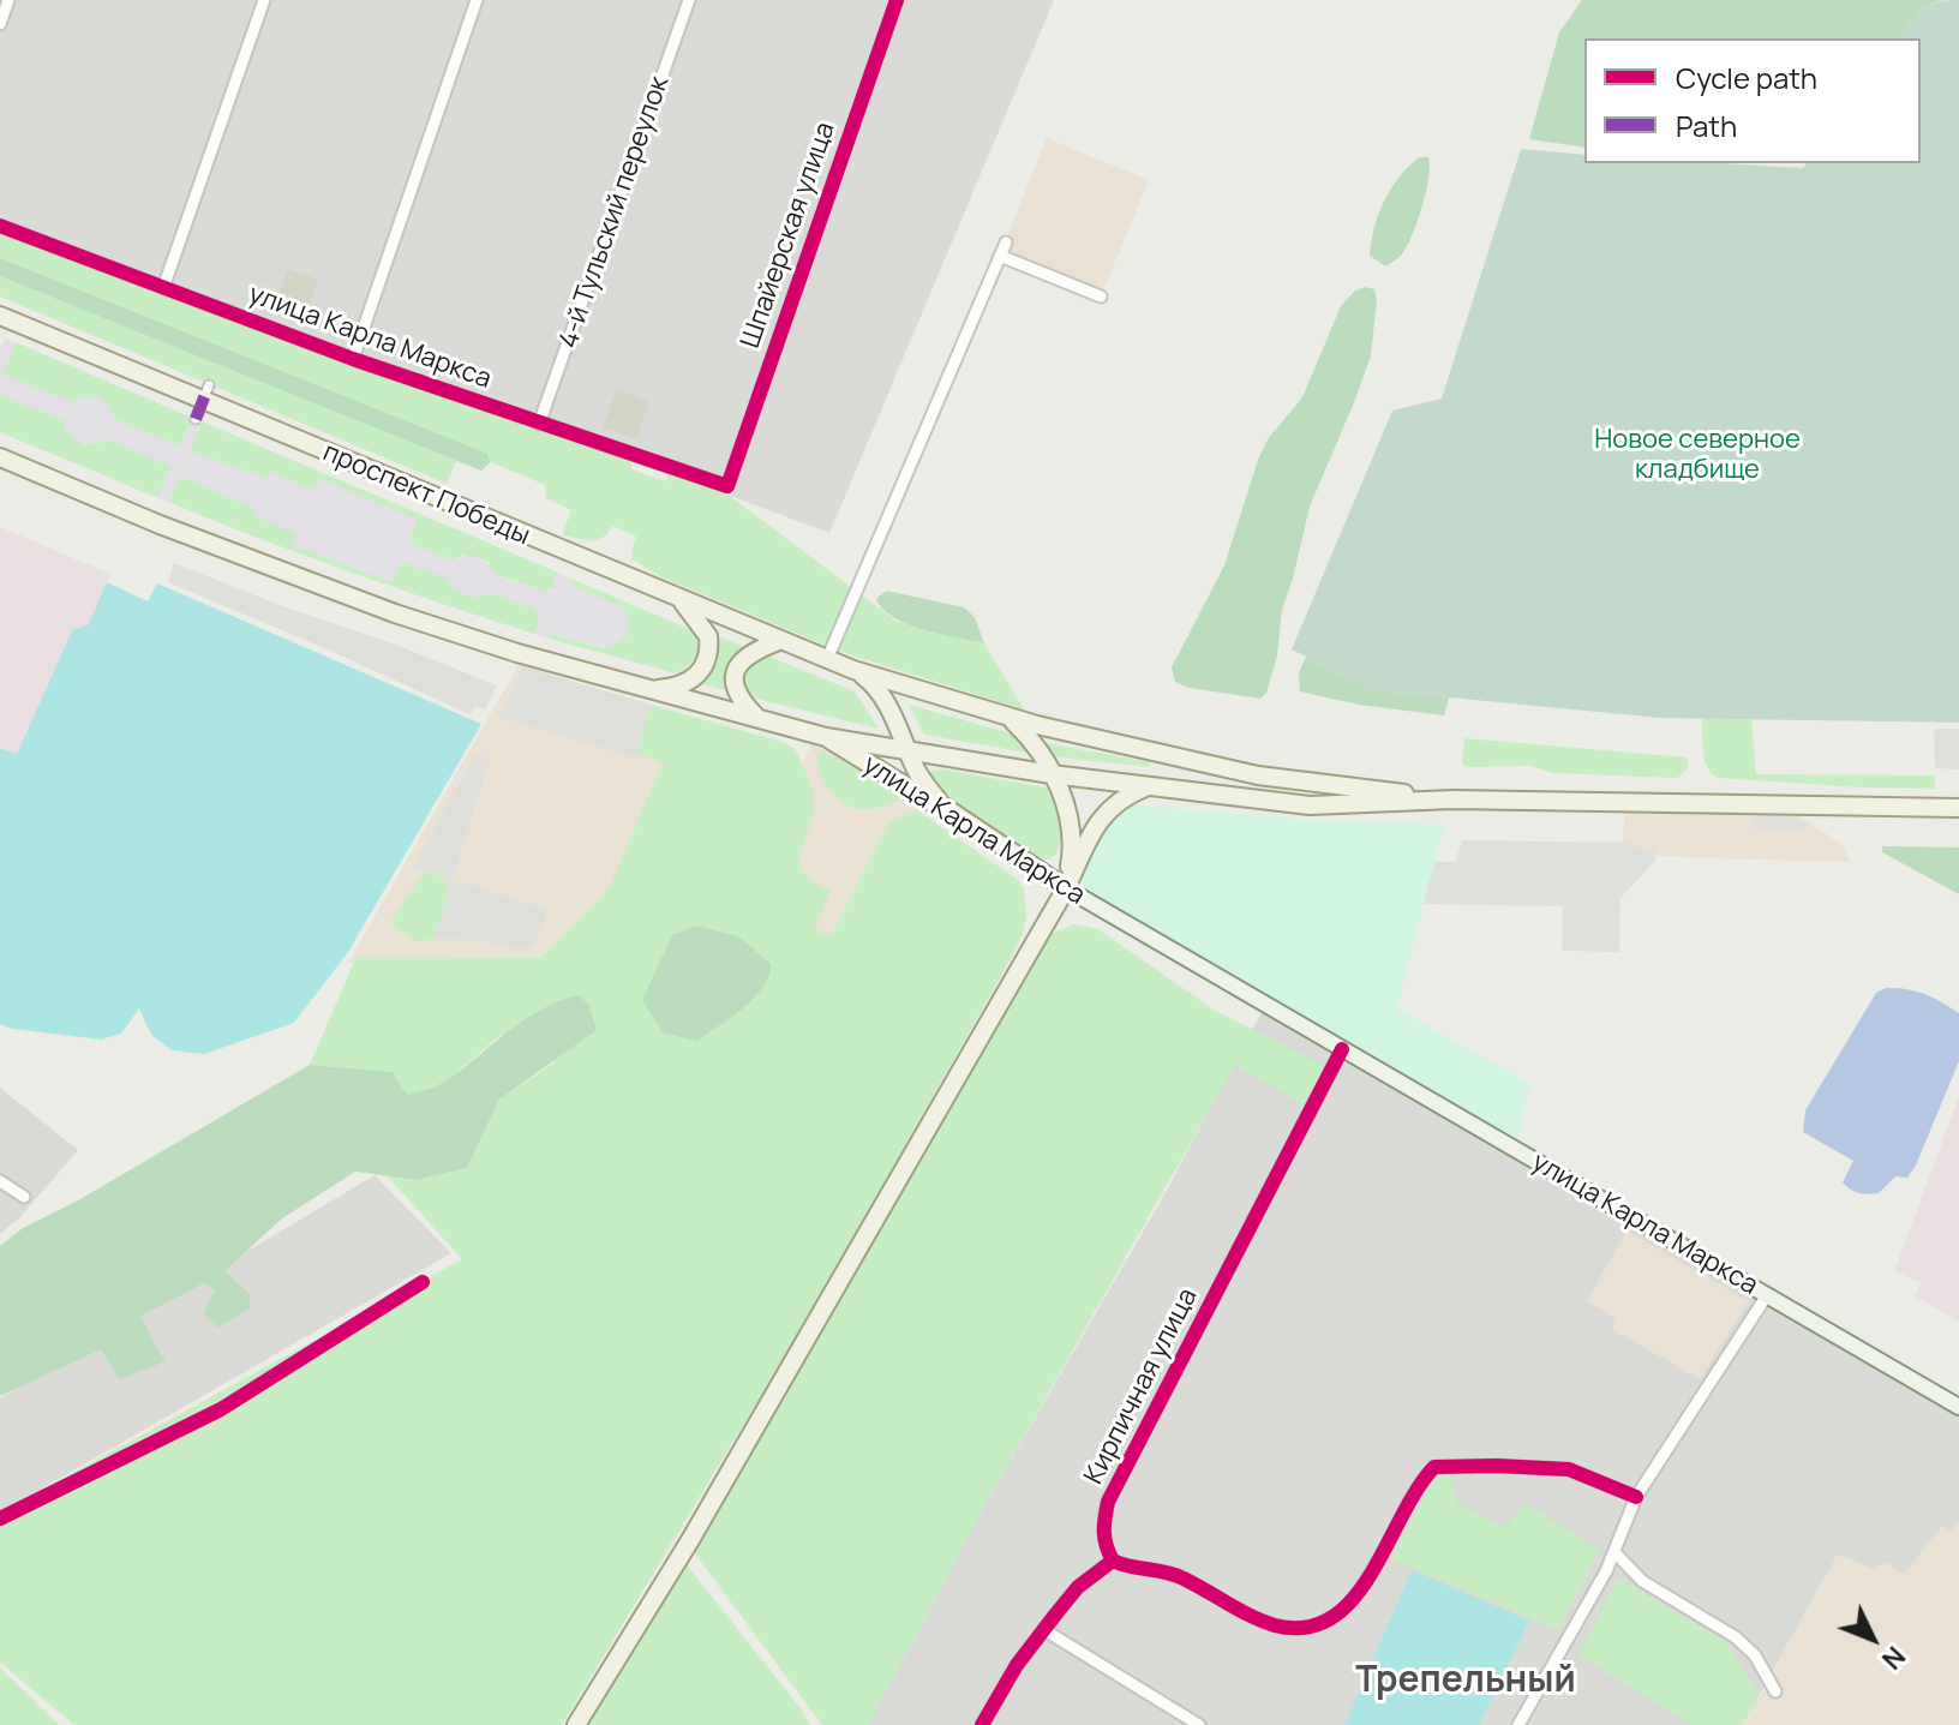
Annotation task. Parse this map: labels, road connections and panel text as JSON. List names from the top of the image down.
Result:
{
  "streets": {
    "main road": ["улица Карла Маркса", "проспект Победы"],
    "street": ["4-й Тульский переулок", "Шпайерская улица", "Кирпичная улица"]
  },
  "crossings": [
    ["4-й Тульский переулок", "улица Карла Маркса"],
    ["Шпайерская улица", "улица Карла Маркса"],
    ["улица Карла Маркса", "проспект Победы"],
    ["улица Карла Маркса", "Кирпичная улица"]
  ],
  "districts": ["Трепельный"],
  "parks": ["Новое северное кладбище"],
  "legend": ["Cycle path", "Path"],
  "north": "bottom right"
}
